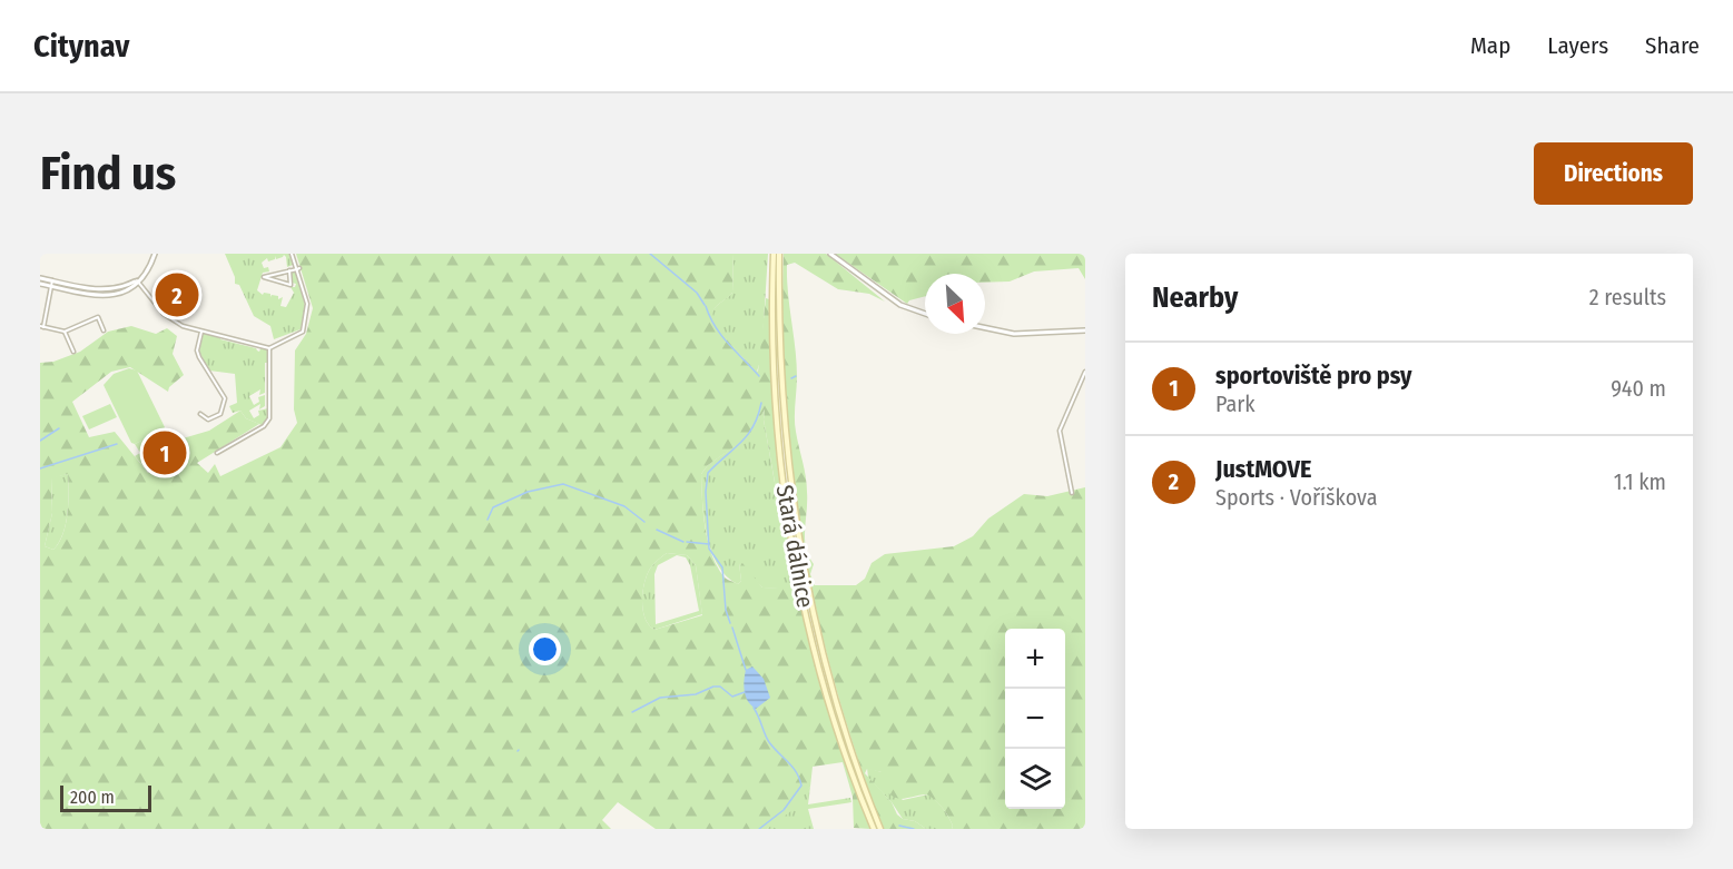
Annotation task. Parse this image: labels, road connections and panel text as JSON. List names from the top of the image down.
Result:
{
  "streets": {
    "main road": ["Stará dálnice"]
  },
  "scale_bar": "200 m",
  "north": "bottom right",
  "page": {
    "header": "Citynav",
    "nav": ["Map", "Layers", "Share"],
    "buttons": "Directions",
    "title": "Find us",
    "heading": ["Nearby", "2 results"],
    "pins": ["2", "1"],
    "list": [
      {
        "mark": "1",
        "name": "sportoviště pro psy",
        "note": "Park",
        "value": "940 m"
      },
      {
        "mark": "2",
        "name": "JustMOVE",
        "note": "Sports · Voříškova",
        "value": "1.1 km"
      }
    ],
    "map_buttons": ["+", "−"],
    "scale": "200 m"
  }
}
